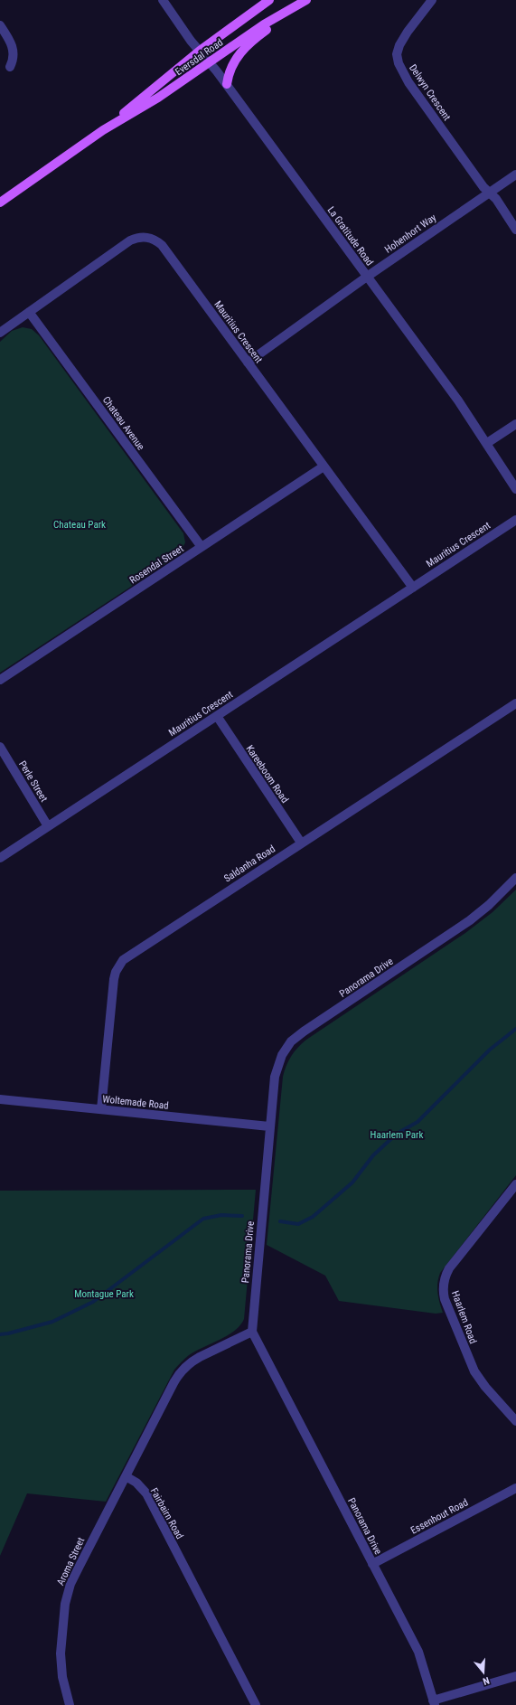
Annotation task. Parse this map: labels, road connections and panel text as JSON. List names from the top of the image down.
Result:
{
  "streets": {
    "main road": ["Eversdal Road"],
    "street": [
      "Delwyn Crescent",
      "Hohenhort Way",
      "La Gratitude Road",
      "Mauritius Crescent",
      "Chateau Avenue",
      "Rosendal Street",
      "Kareeboom Road",
      "Perle Street",
      "Saldanha Road",
      "Panorama Drive",
      "Woltemade Road",
      "Haarlem Road",
      "Fairbairn Road",
      "Essenhout Road",
      "Aroma Street"
    ]
  },
  "crossings": [
    ["Eversdal Road", "La Gratitude Road"],
    ["Delwyn Crescent", "Hohenhort Way"],
    ["Hohenhort Way", "La Gratitude Road"],
    ["Hohenhort Way", "Mauritius Crescent"],
    ["Mauritius Crescent", "Chateau Avenue"],
    ["Mauritius Crescent", "Rosendal Street"],
    ["Mauritius Crescent", "Kareeboom Road"],
    ["Mauritius Crescent", "Perle Street"],
    ["Chateau Avenue", "Rosendal Street"],
    ["Kareeboom Road", "Saldanha Road"],
    ["Saldanha Road", "Woltemade Road"],
    ["Panorama Drive", "Woltemade Road"],
    ["Panorama Drive", "Essenhout Road"],
    ["Fairbairn Road", "Aroma Street"]
  ],
  "parks": ["Chateau Park", "Haarlem Park", "Montague Park"],
  "north": "bottom"
}
